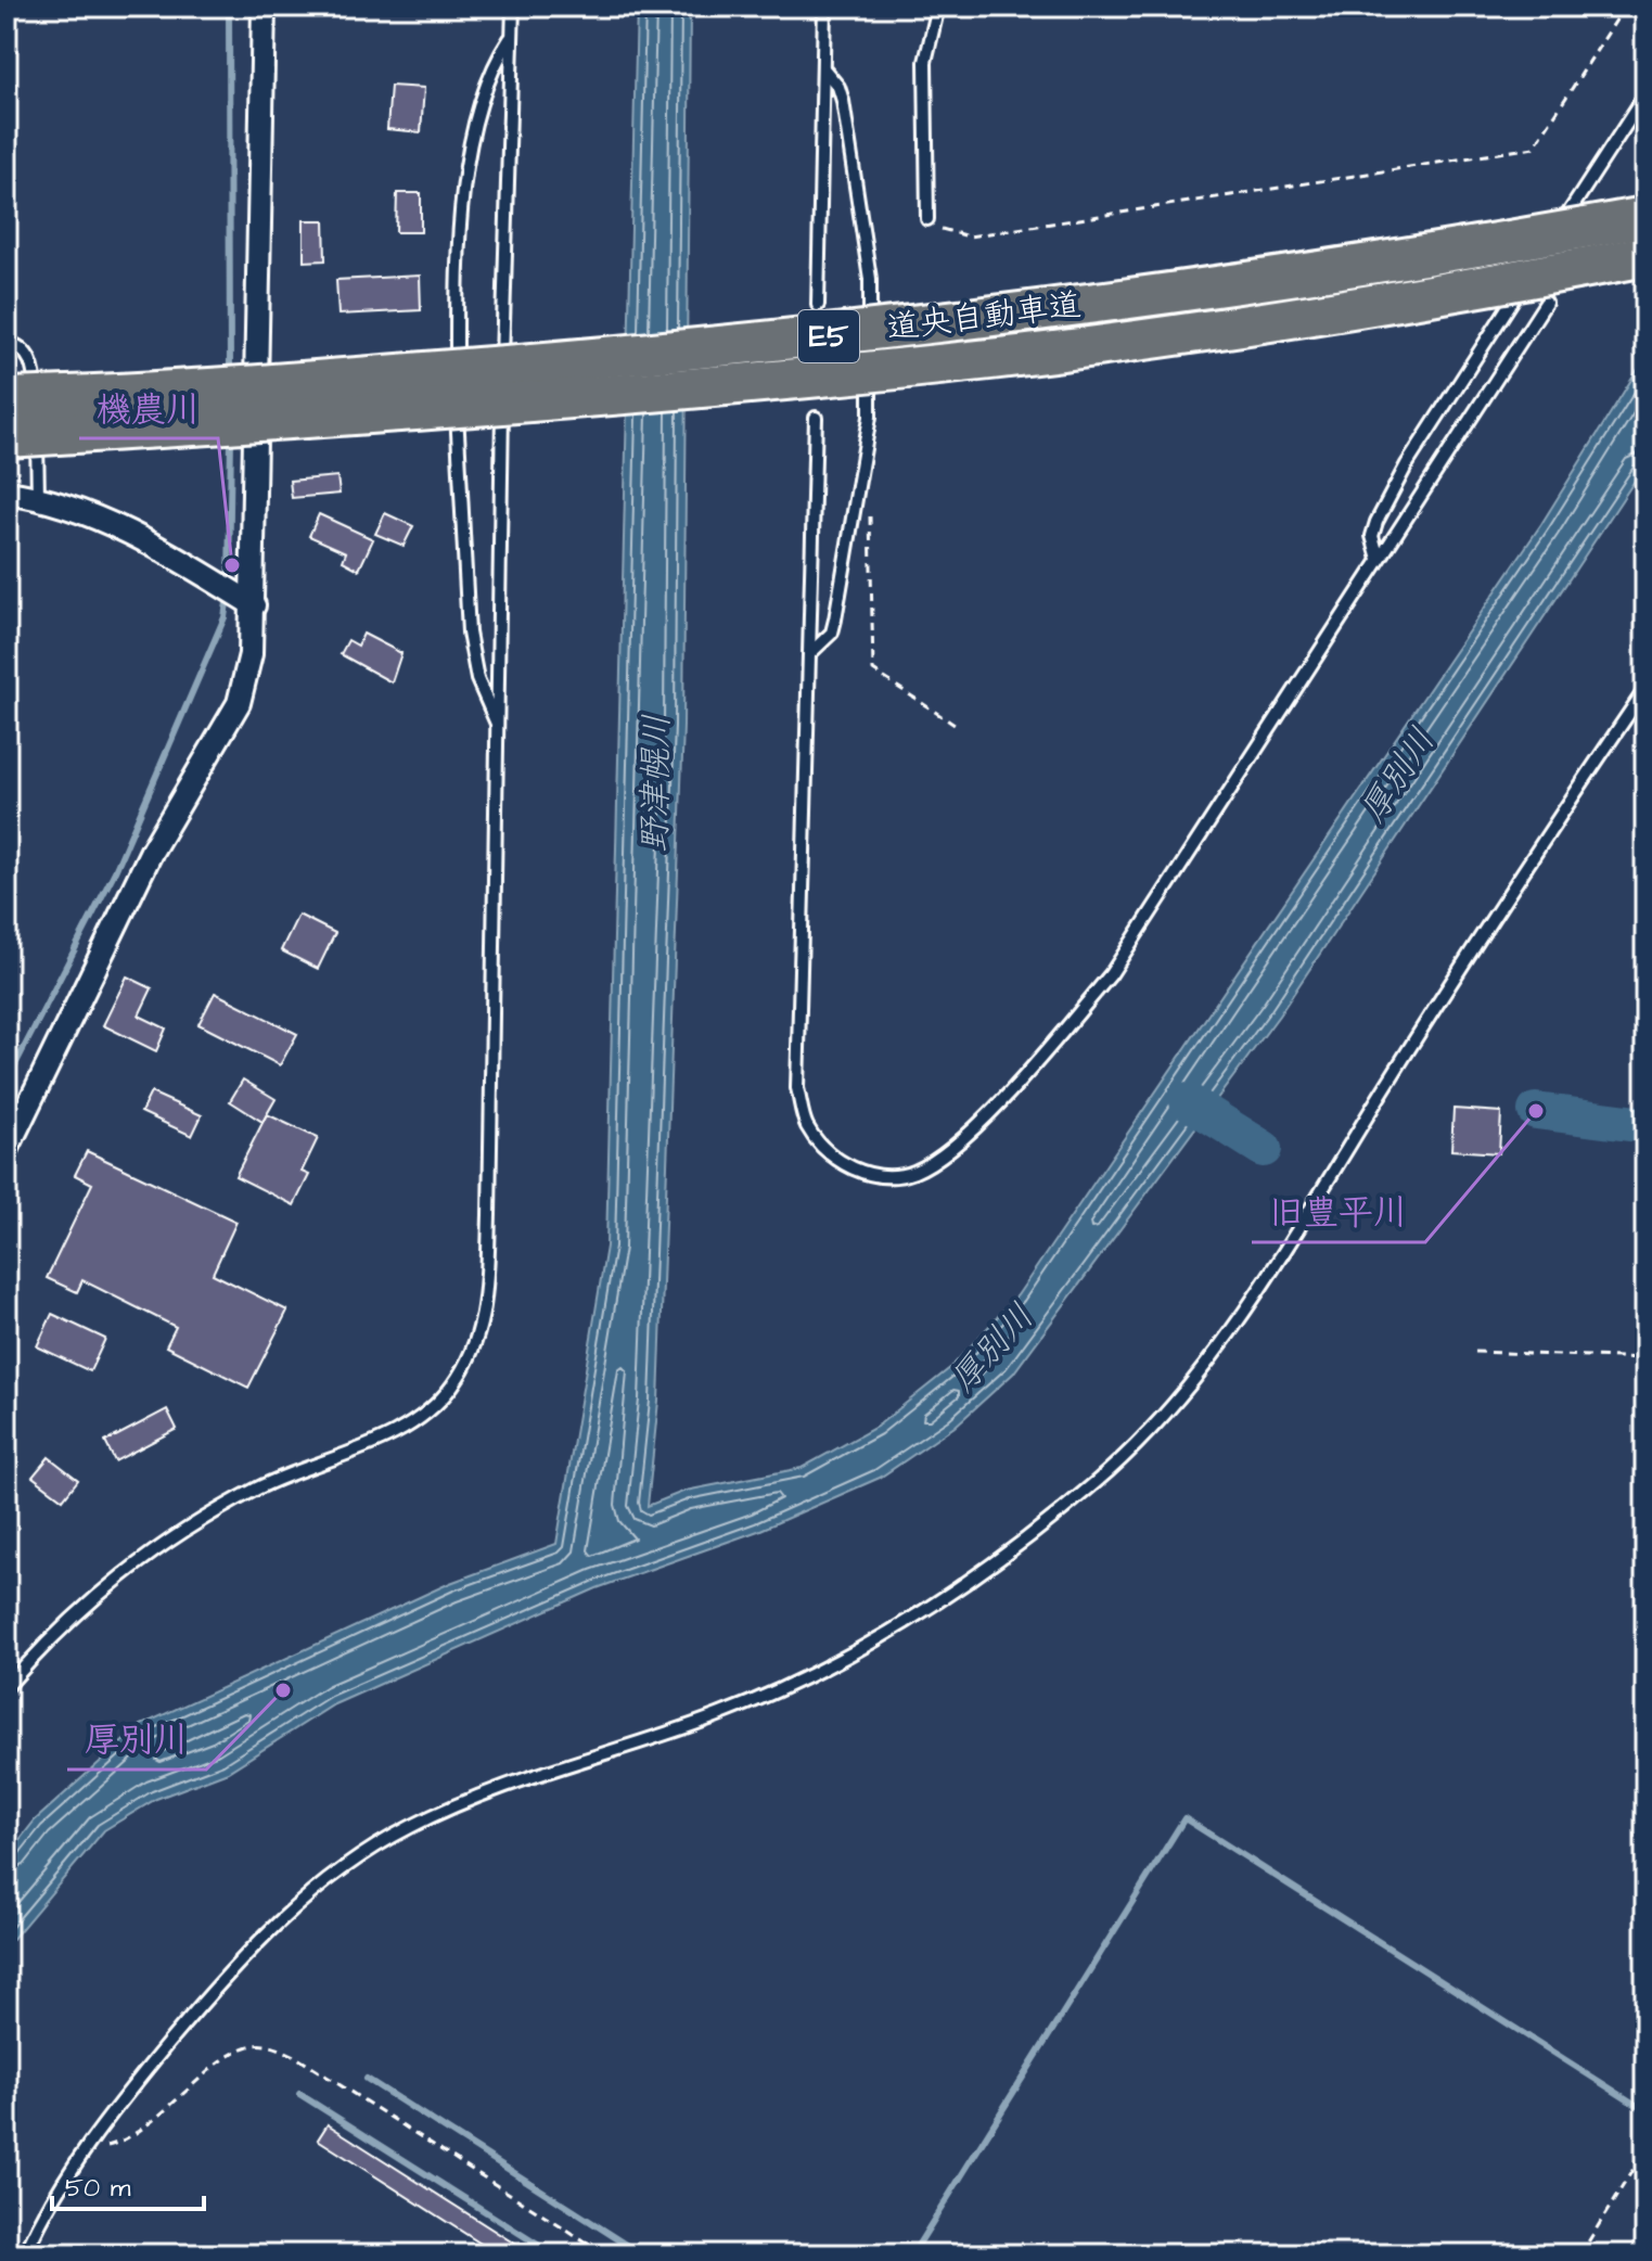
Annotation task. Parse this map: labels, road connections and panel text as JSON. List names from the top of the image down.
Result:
{
  "streets": {
    "highway": ["道央自動車道", "E5"]
  },
  "water": ["厚別川", "野津幌川"],
  "places": ["機農川", "旧豊平川", "厚別川"],
  "scale_bar": "50 m"
}
